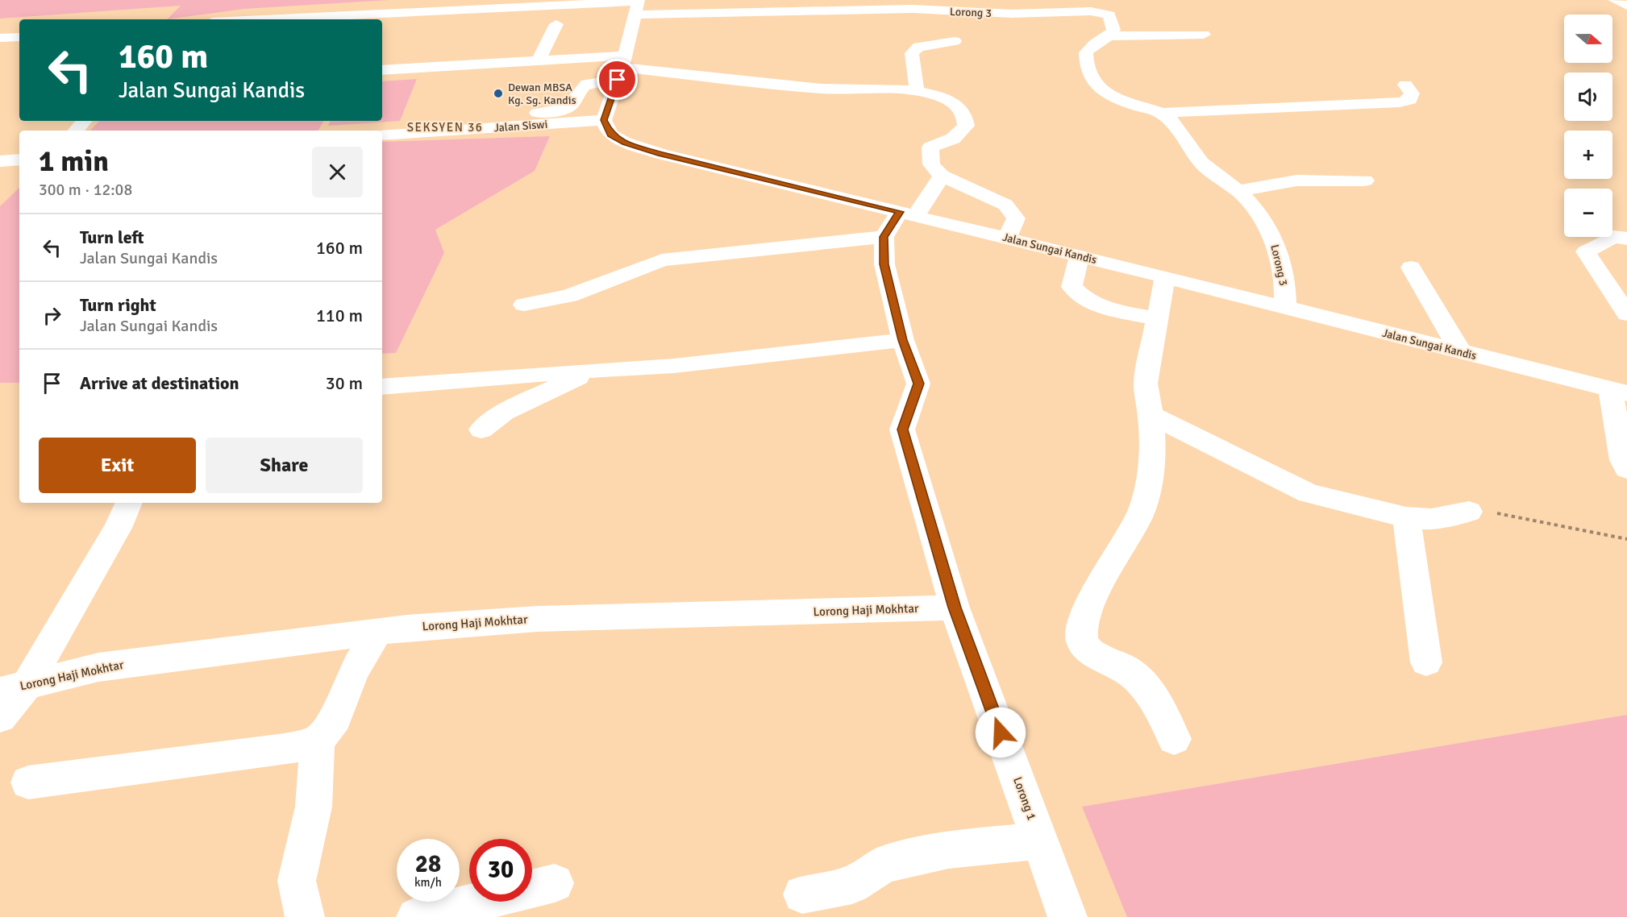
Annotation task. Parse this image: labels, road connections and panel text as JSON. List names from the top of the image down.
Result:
{
  "streets": {
    "street": [
      "Lorong 3",
      "Jalan Siswi",
      "Jalan Sungai Kandis",
      "Lorong Haji Mokhtar",
      "Lorong 1"
    ]
  },
  "crossings": [
    ["Lorong 3", "Jalan Sungai Kandis"],
    ["Jalan Siswi", "Jalan Sungai Kandis"],
    ["Lorong Haji Mokhtar", "Lorong 1"]
  ],
  "districts": ["SEKSYEN 36"],
  "places": ["Dewan MBSA Kg. Sg. Kandis"],
  "north": "right",
  "page": {
    "map_buttons": ["+", "−"],
    "turn": ["160 m", "Jalan Sungai Kandis"],
    "heading": ["1 min", "300 m · 12:08"],
    "list": [
      {
        "name": "Turn left",
        "note": "Jalan Sungai Kandis",
        "value": "160 m"
      },
      {
        "name": "Turn right",
        "note": "Jalan Sungai Kandis",
        "value": "110 m"
      },
      {
        "name": "Arrive at destination",
        "value": "30 m"
      }
    ],
    "buttons": ["Exit", "Share"],
    "speed": "28 km/h",
    "limit": "30"
  }
}
